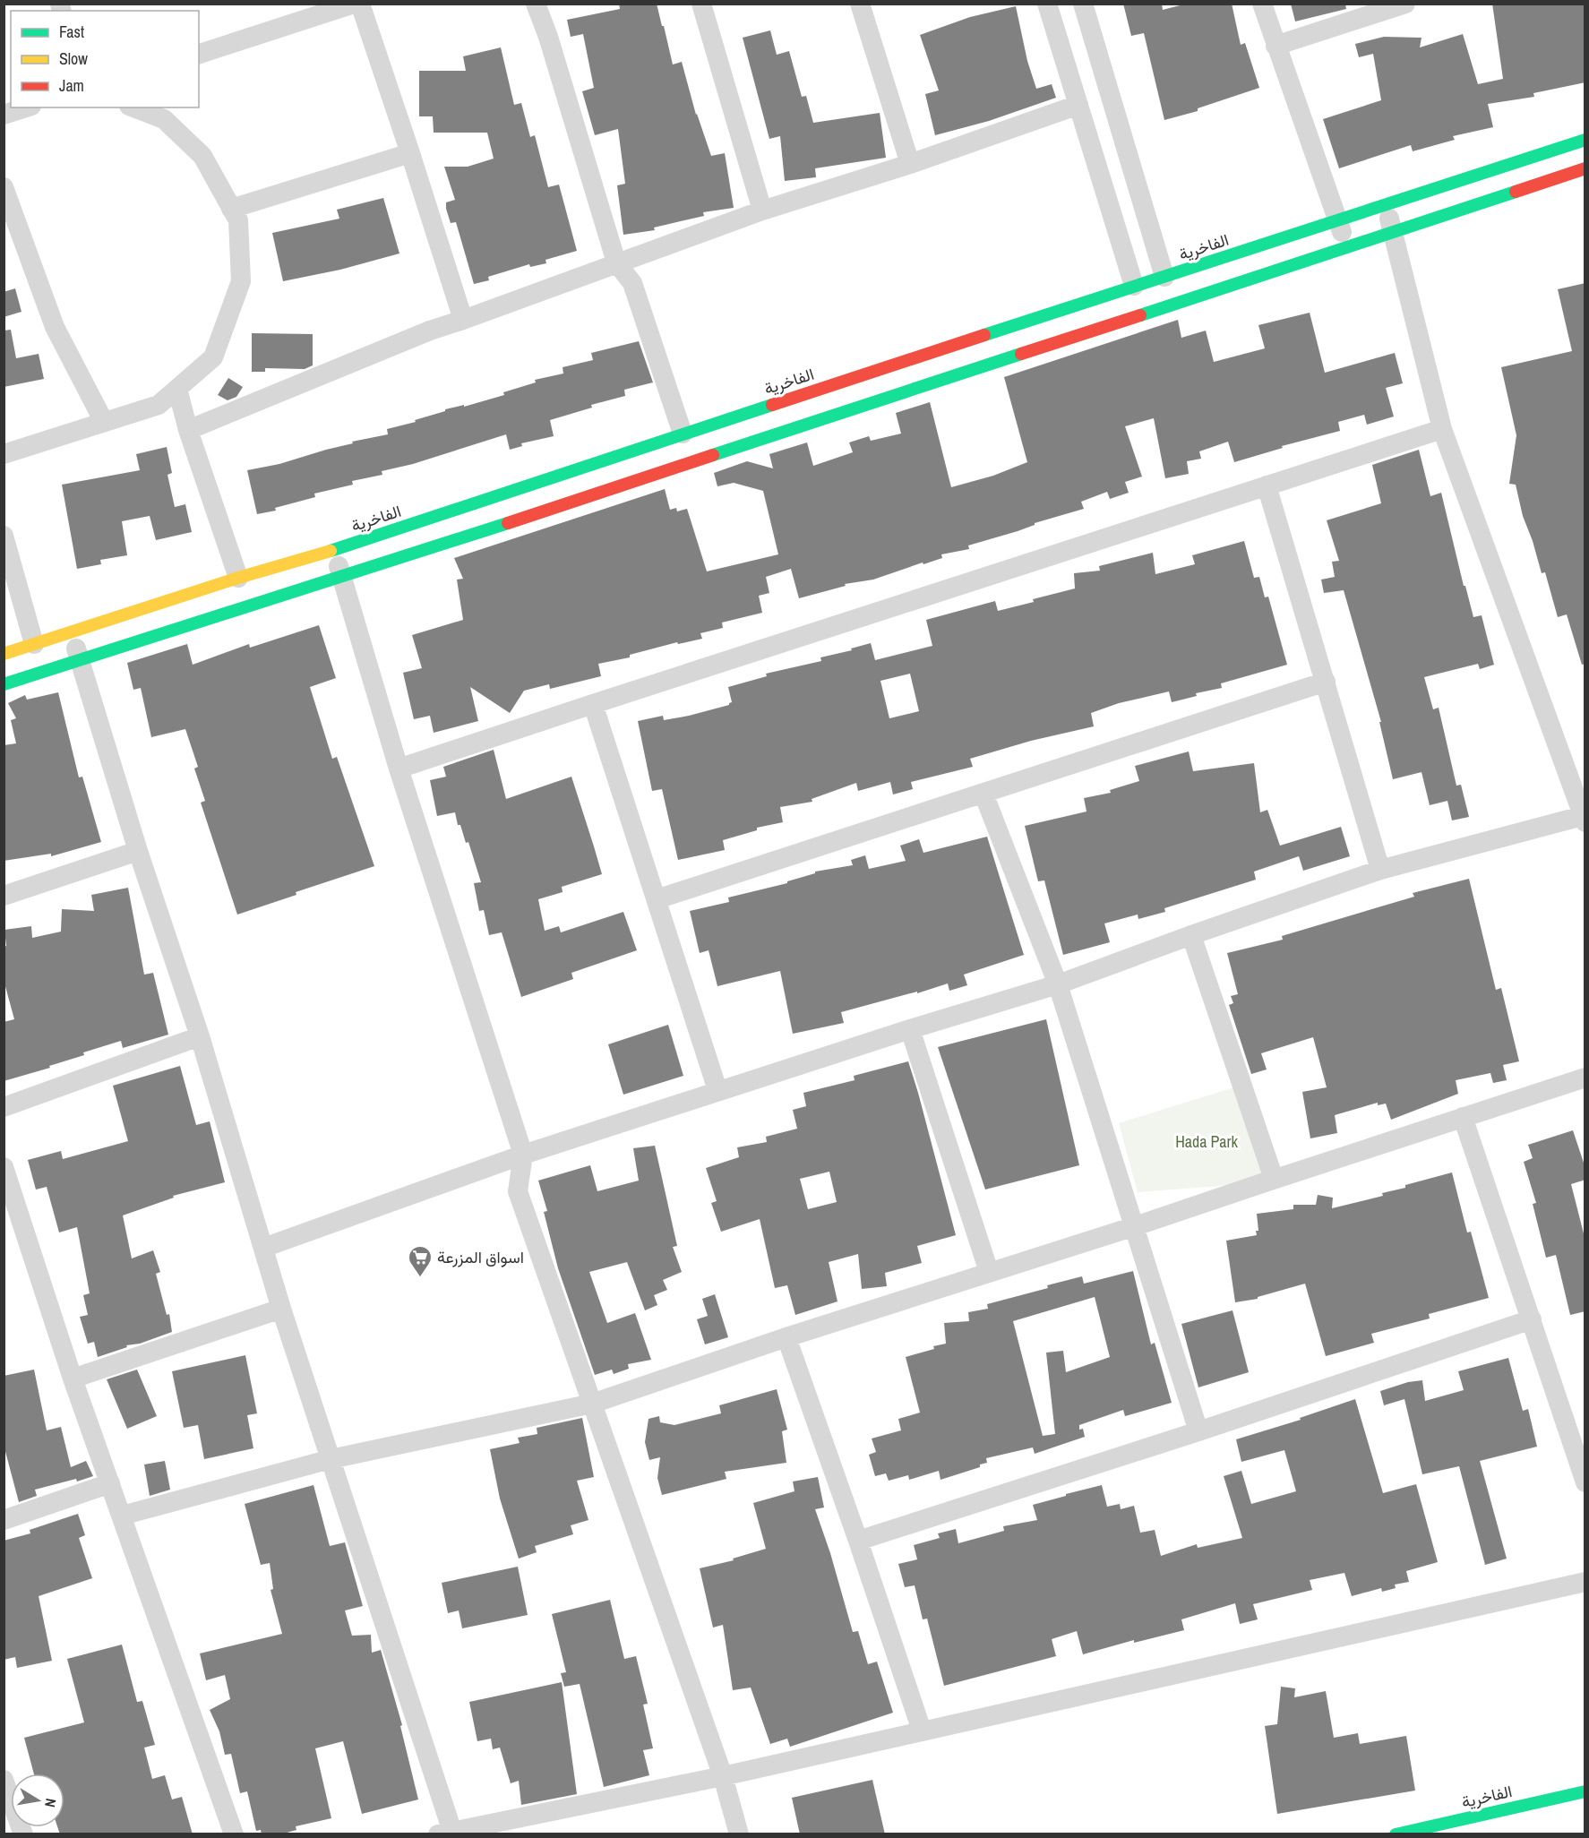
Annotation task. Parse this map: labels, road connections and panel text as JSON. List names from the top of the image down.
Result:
{
  "streets": {
    "street": ["الفاخرية"]
  },
  "parks": ["Hada Park"],
  "places": {
    "supermarket": ["اسواق المزرعة"]
  },
  "legend": ["Fast", "Slow", "Jam"],
  "north": "right"
}
